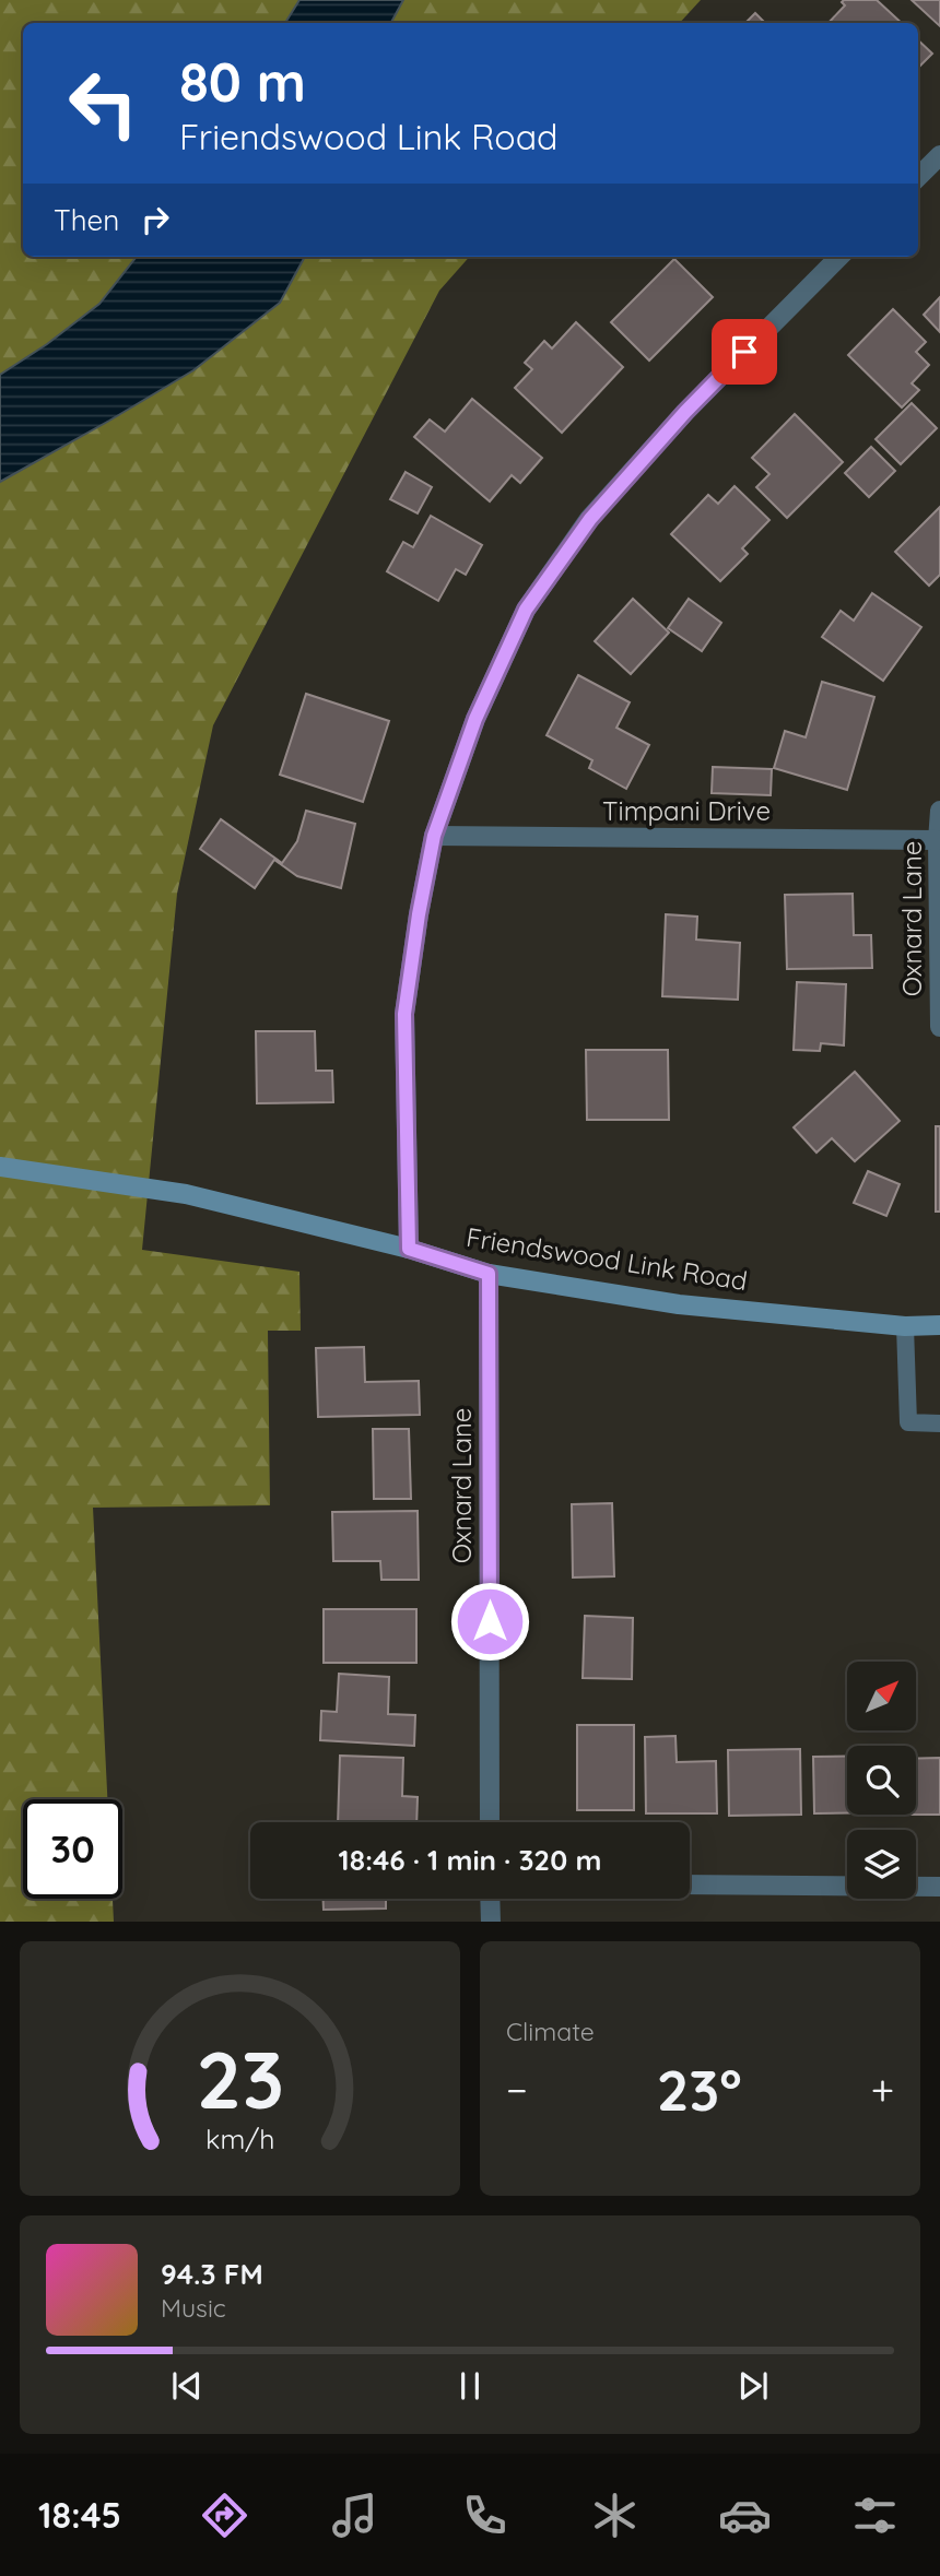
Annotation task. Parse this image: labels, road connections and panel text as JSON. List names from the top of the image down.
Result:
{
  "streets": {
    "main road": ["Friendswood Link Road"],
    "street": ["Timpani Drive", "Oxnard Lane"]
  },
  "crossings": [
    ["Timpani Drive", "Oxnard Lane"],
    ["Oxnard Lane", "Friendswood Link Road"]
  ],
  "north": "top right",
  "page": {
    "turn": ["80 m", "Friendswood Link Road"],
    "then": "Then",
    "limit": "30",
    "trip": "18:46 · 1 min · 320 m",
    "tile": "Climate",
    "heat": ["−", "23°", "+"],
    "song": ["94.3 FM", "Music"],
    "tabs": "18:45",
    "gauge": ["23", "km/h"]
  }
}
